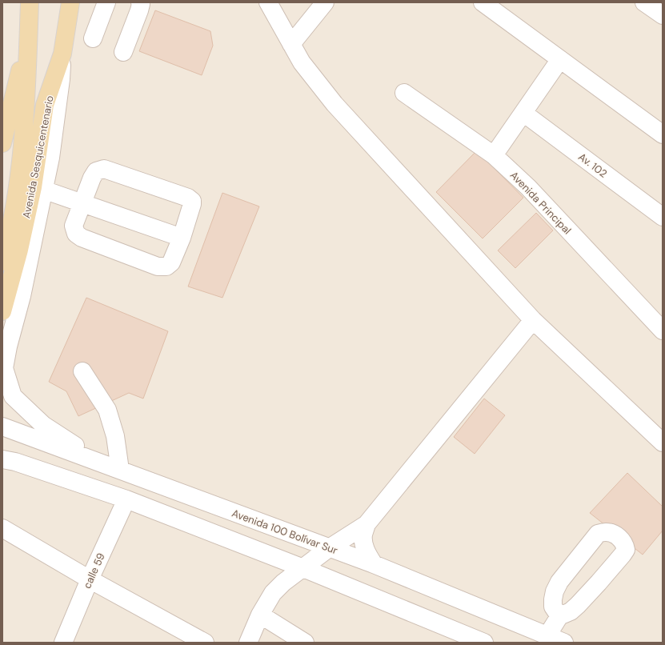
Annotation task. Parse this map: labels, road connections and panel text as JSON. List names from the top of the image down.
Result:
{
  "streets": {
    "main road": ["Avenida Sesquicentenario"],
    "street": [
      "Av. 102",
      "Avenida Principal",
      "Avenida 100 Bolívar Sur",
      "calle 59"
    ]
  }
}
